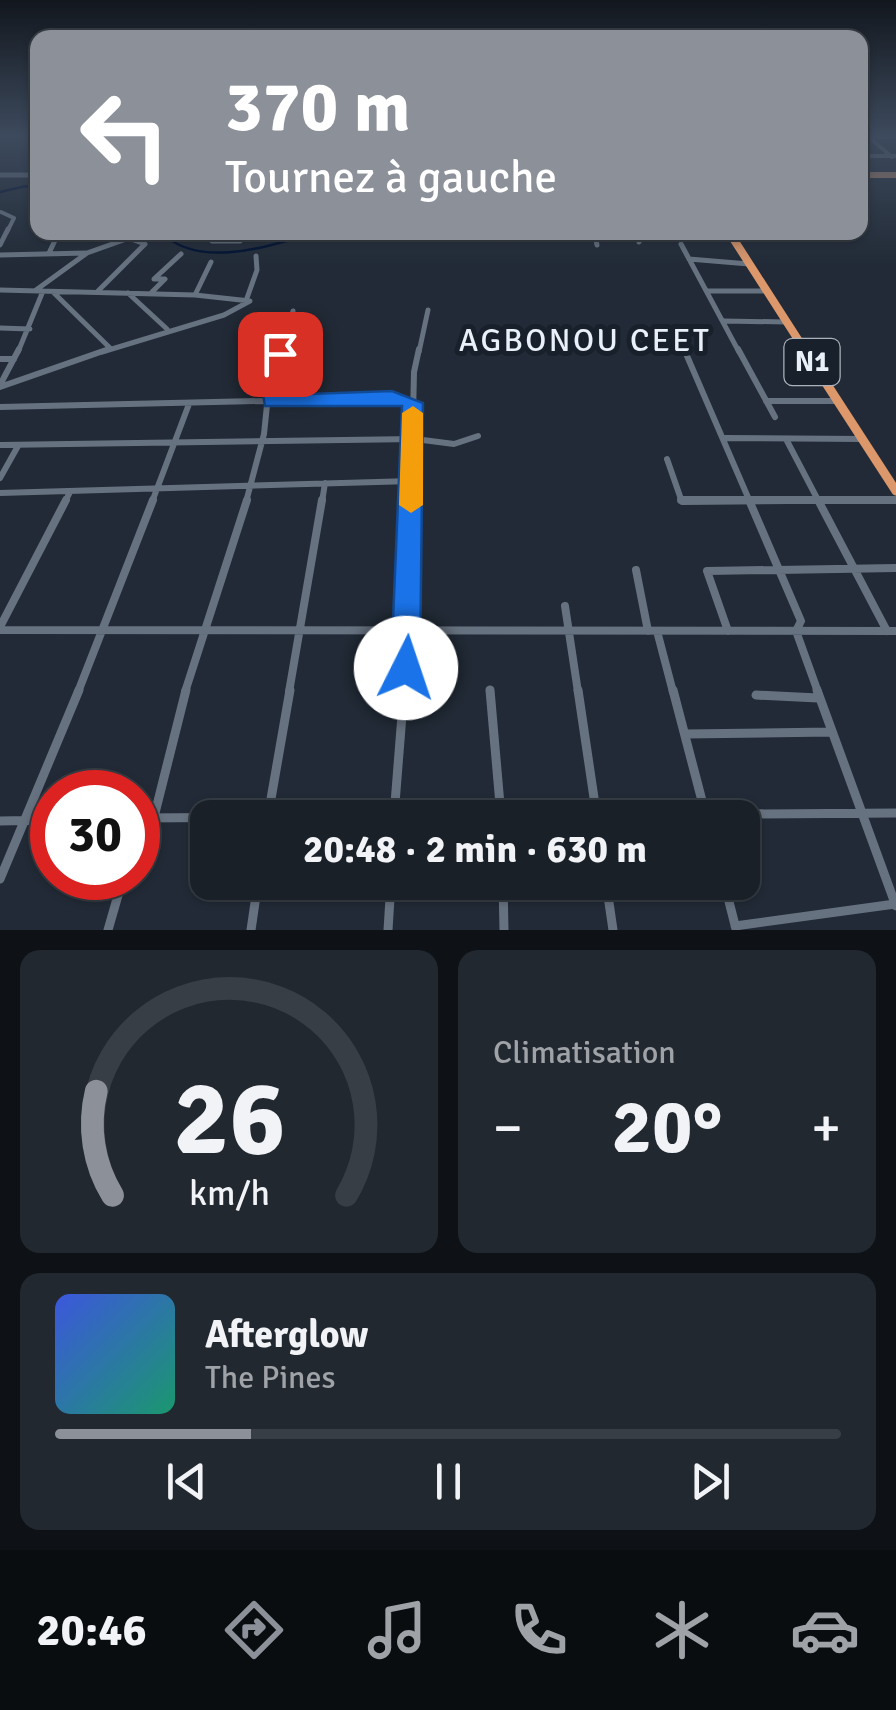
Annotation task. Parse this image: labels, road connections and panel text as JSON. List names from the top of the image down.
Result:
{
  "streets": {
    "highway": ["N1"]
  },
  "districts": ["AGBONOU CEET"],
  "page": {
    "turn": ["370 m", "Tournez à gauche"],
    "limit": "30",
    "trip": "20:48 · 2 min · 630 m",
    "tile": "Climatisation",
    "heat": ["−", "20°", "+"],
    "song": ["Afterglow", "The Pines"],
    "tabs": "20:46",
    "gauge": ["26", "km/h"]
  }
}
